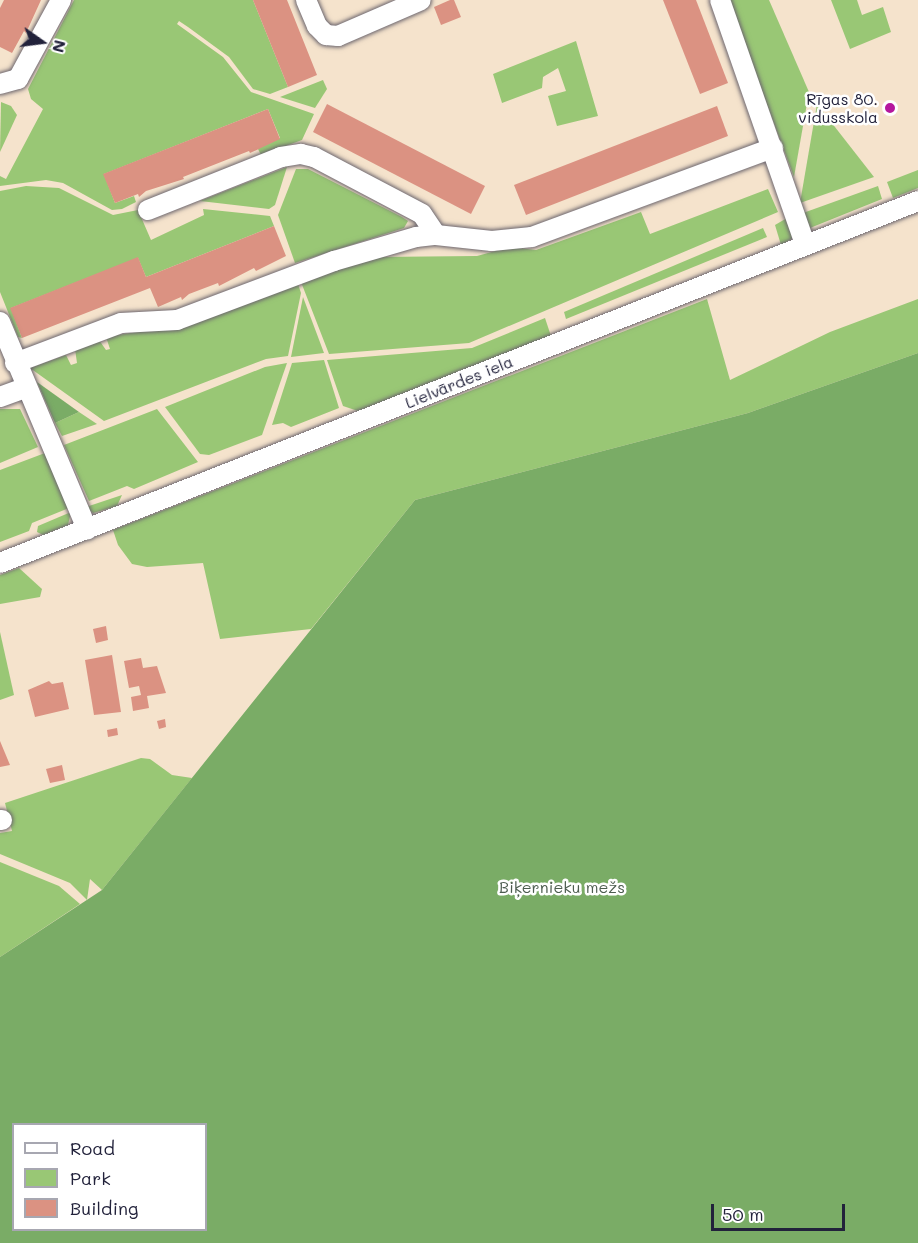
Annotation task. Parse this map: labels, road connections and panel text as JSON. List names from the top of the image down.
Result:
{
  "streets": {
    "street": ["Lielvārdes iela"]
  },
  "parks": ["Biķernieku mežs"],
  "places": ["Rīgas 80. vidusskola"],
  "legend": ["Road", "Park", "Building"],
  "scale_bar": "50 m",
  "north": "right"
}
